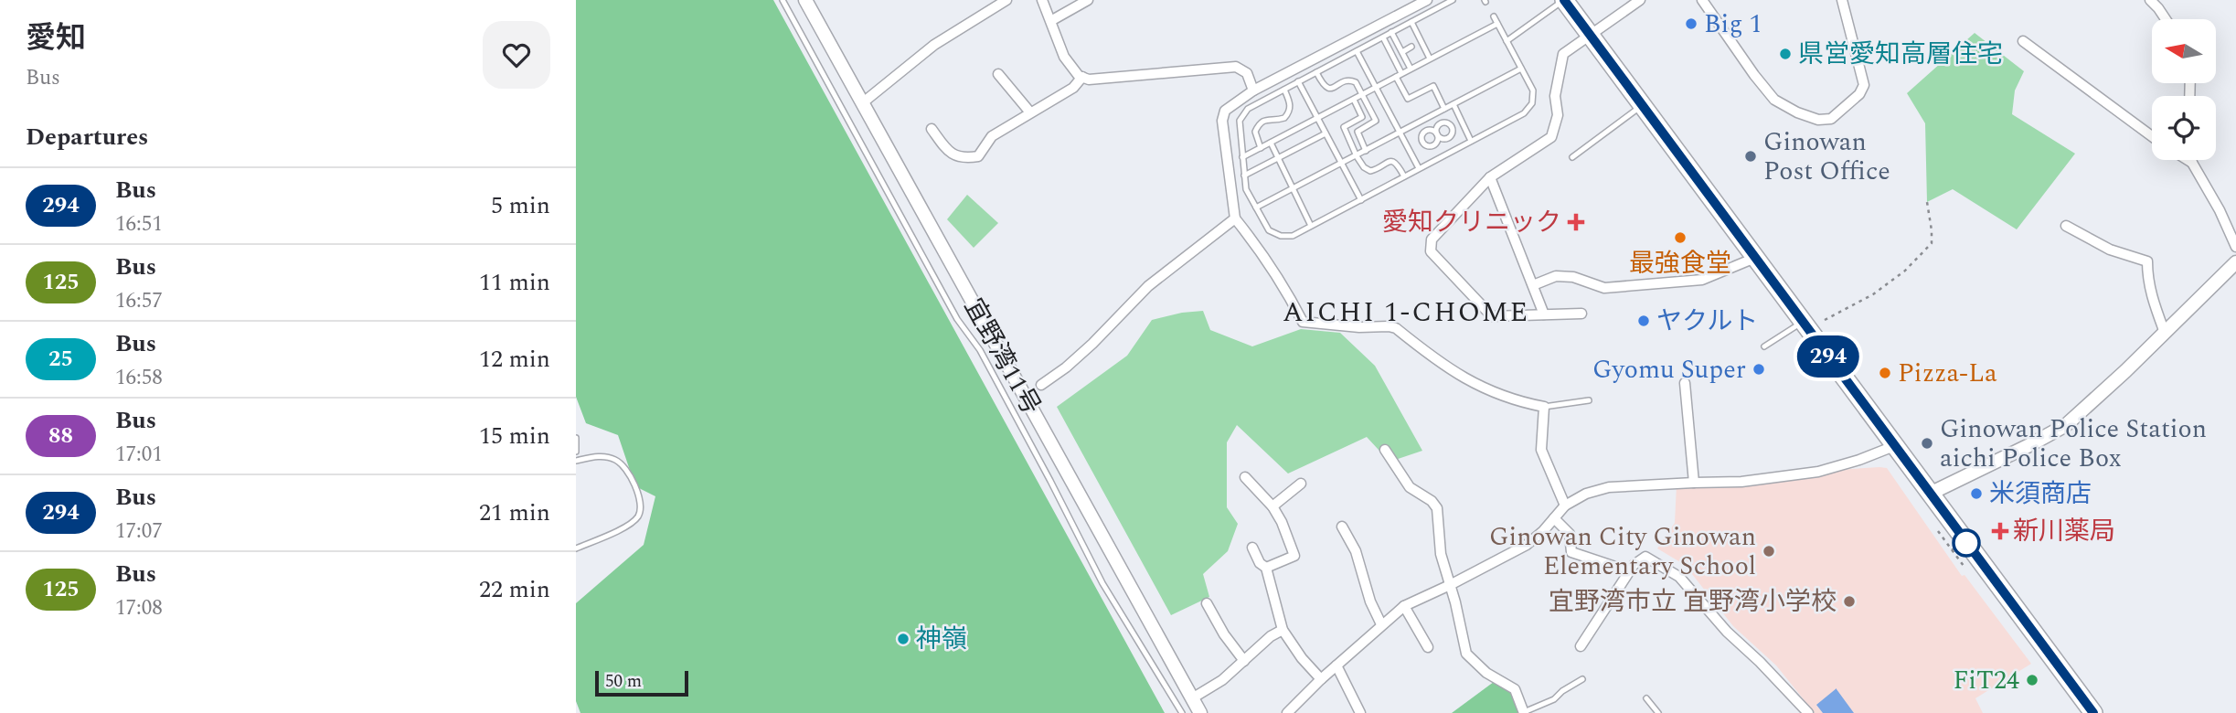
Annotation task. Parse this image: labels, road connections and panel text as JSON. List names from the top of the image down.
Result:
{
  "streets": {
    "street": ["宜野湾11号"]
  },
  "districts": ["AICHI 1-CHOME"],
  "places": {
    "other": [
      "Big 1",
      "県営愛知高層住宅",
      "Ginowan Post Office",
      "最強食堂",
      "ヤクルト",
      "Gyomu Super",
      "Pizza-La",
      "Ginowan Police Station aichi Police Box",
      "米須商店",
      "Ginowan City Ginowan Elementary School",
      "宜野湾市立 宜野湾小学校",
      "神嶺",
      "FiT24"
    ],
    "health": ["愛知クリニック", "新川薬局"]
  },
  "lines": ["bus line 294"],
  "scale_bar": "50 m",
  "north": "left",
  "page": {
    "heading": [
      ["愛知", "Bus"],
      "Departures"
    ],
    "on_map": "294",
    "list": [
      {
        "mark": "294",
        "name": "Bus",
        "note": "16:51",
        "value": "5 min"
      },
      {
        "mark": "125",
        "name": "Bus",
        "note": "16:57",
        "value": "11 min"
      },
      {
        "mark": "25",
        "name": "Bus",
        "note": "16:58",
        "value": "12 min"
      },
      {
        "mark": "88",
        "name": "Bus",
        "note": "17:01",
        "value": "15 min"
      },
      {
        "mark": "294",
        "name": "Bus",
        "note": "17:07",
        "value": "21 min"
      },
      {
        "mark": "125",
        "name": "Bus",
        "note": "17:08",
        "value": "22 min"
      }
    ],
    "scale": "50 m"
  }
}
